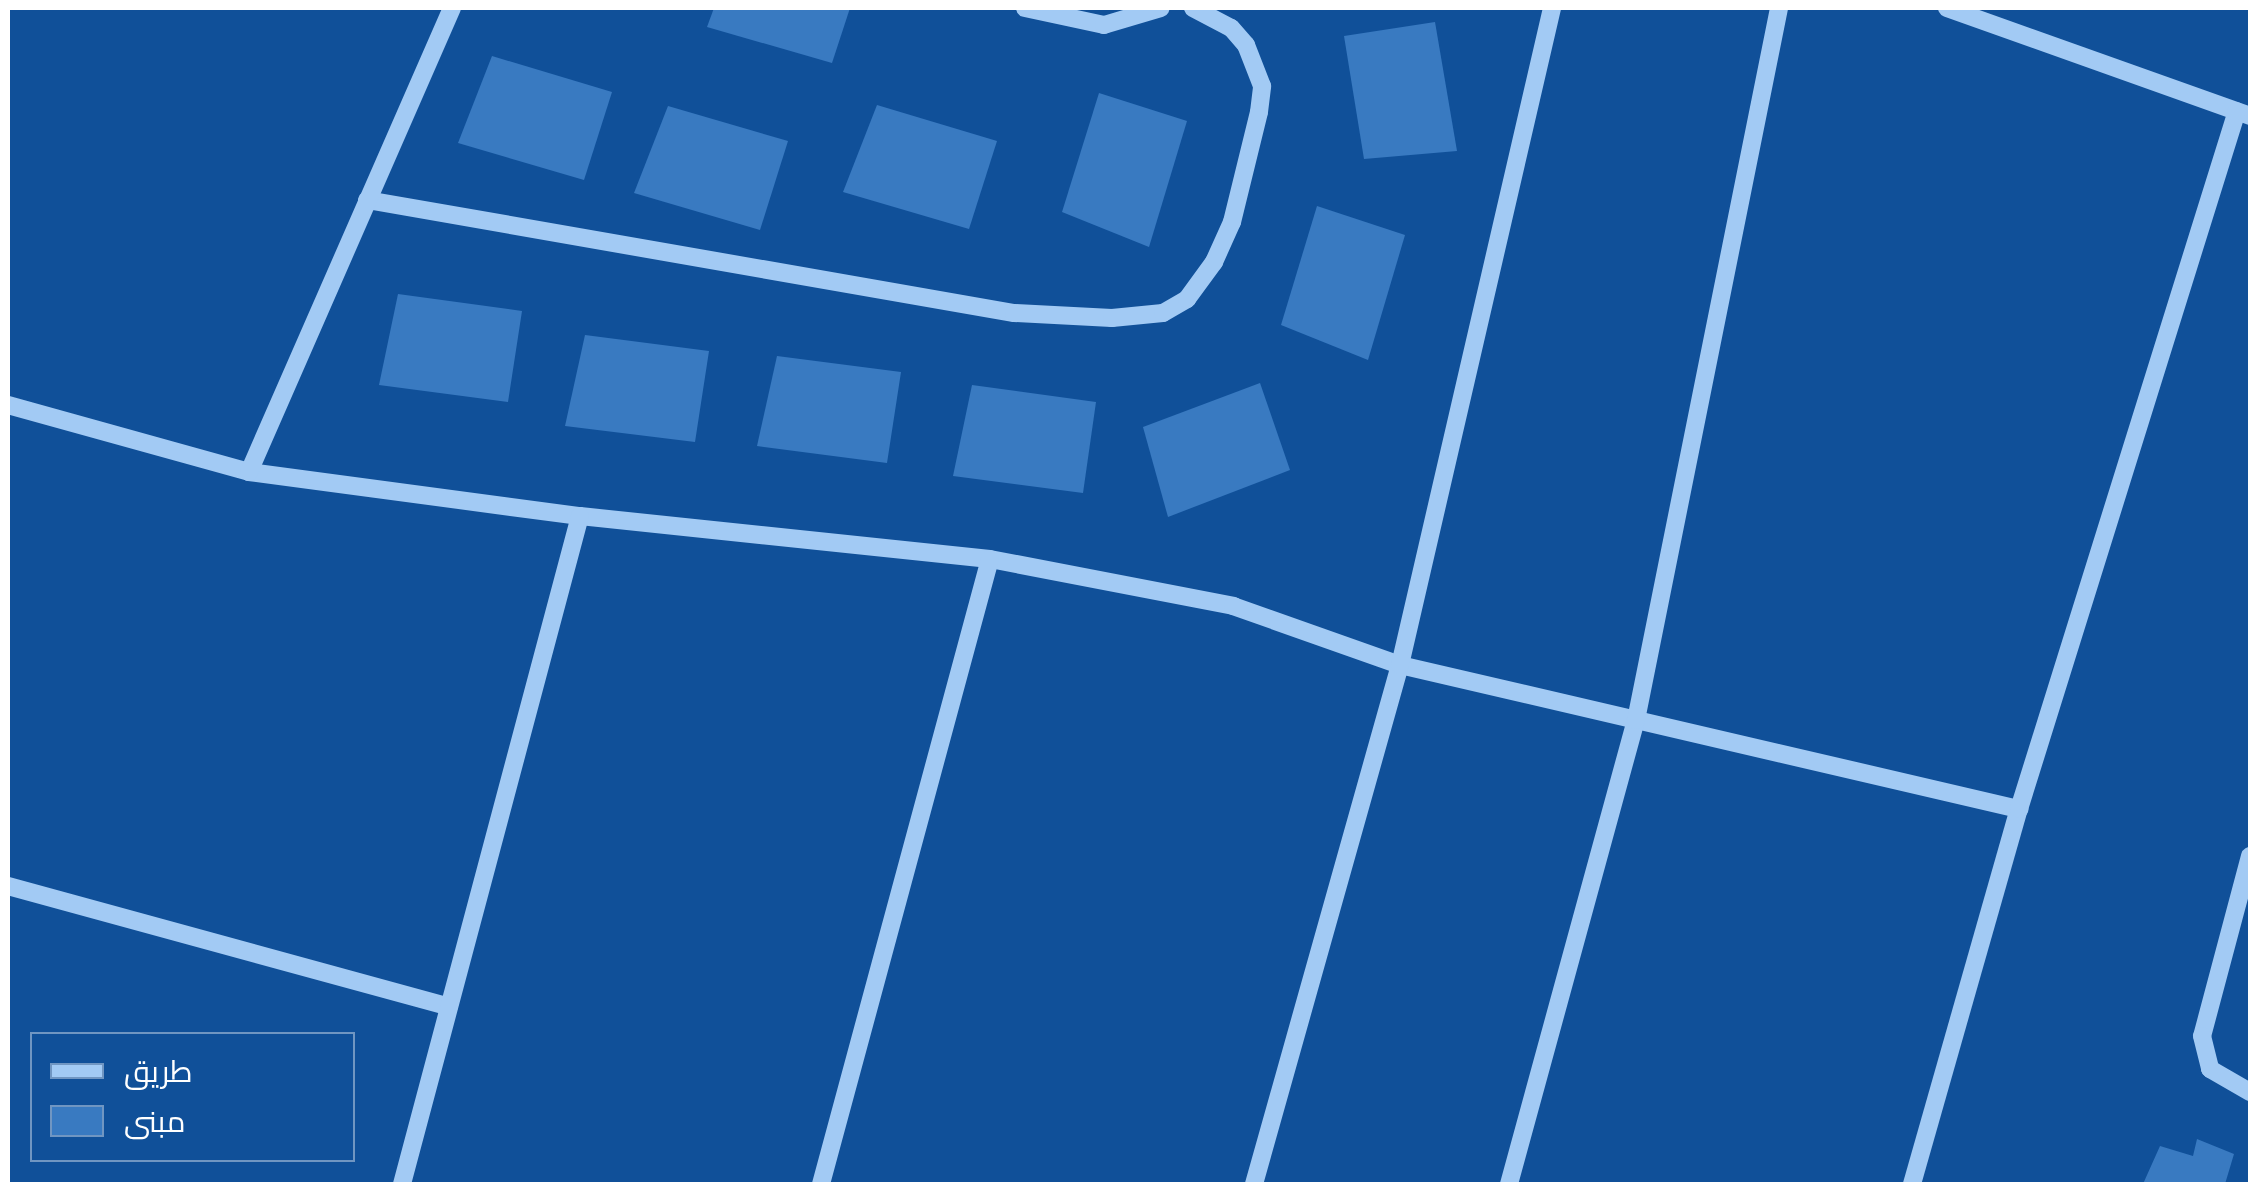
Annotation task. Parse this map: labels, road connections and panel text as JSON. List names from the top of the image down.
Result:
{
  "legend": ["طريق", "مبنى"]
}
